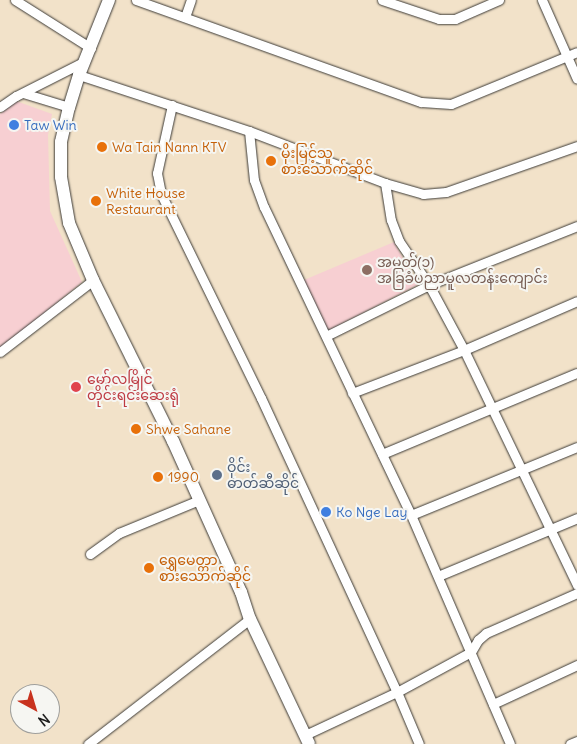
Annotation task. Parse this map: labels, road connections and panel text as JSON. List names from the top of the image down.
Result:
{
  "places": [
    "Taw Win",
    "Wa Tain Nann KTV",
    "မိုးမြင့်သူ စားသောက်ဆိုင်",
    "White House Restaurant",
    "အမှတ်(၁) အခြခံပညာမူလတန်းကျောင်း",
    "မော်လမြိုင် တိုင်းရင်းဆေးရုံ",
    "Shwe Sahane",
    "ဝိုင်း ဓာတ်ဆီဆိုင်",
    "1990",
    "Ko Nge Lay",
    "ရွှေမေတ္တာ စားသောက်ဆိုင်"
  ],
  "north": "bottom right"
}
